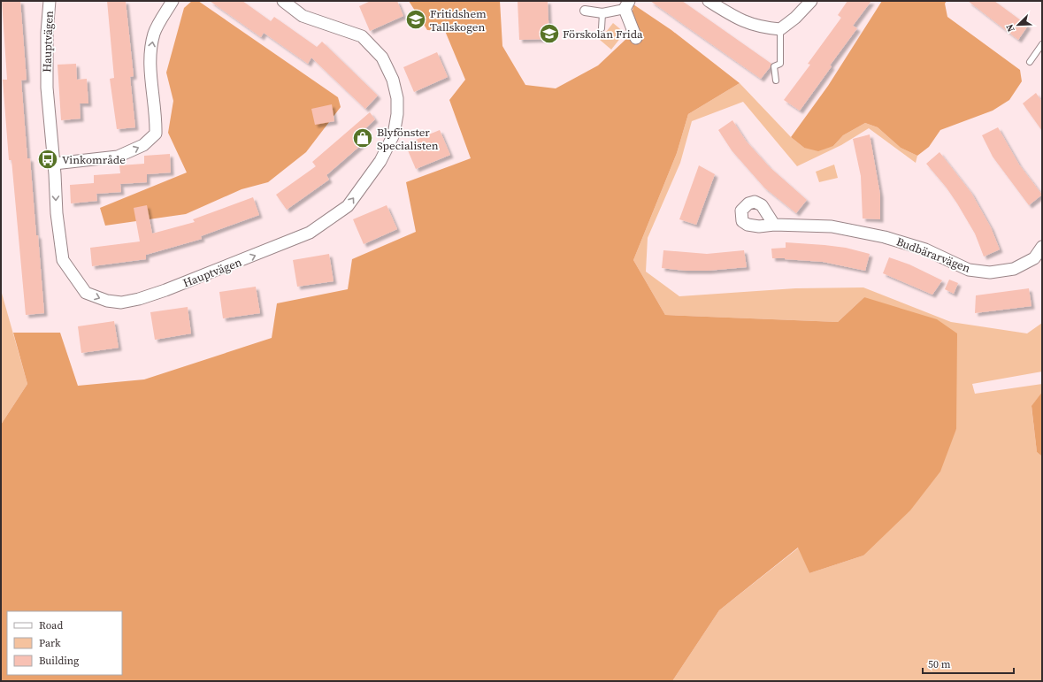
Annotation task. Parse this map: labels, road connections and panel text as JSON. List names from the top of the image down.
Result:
{
  "streets": {
    "street": ["Hauptvägen", "Budbärarvägen"]
  },
  "places": {
    "school or university": ["Fritidshem Tallskogen", "Förskolan Frida"],
    "shop": ["Blyfönster Specialisten"],
    "bus stop": ["Vinkområde"]
  },
  "legend": ["Road", "Park", "Building"],
  "scale_bar": "50 m",
  "north": "bottom left"
}
